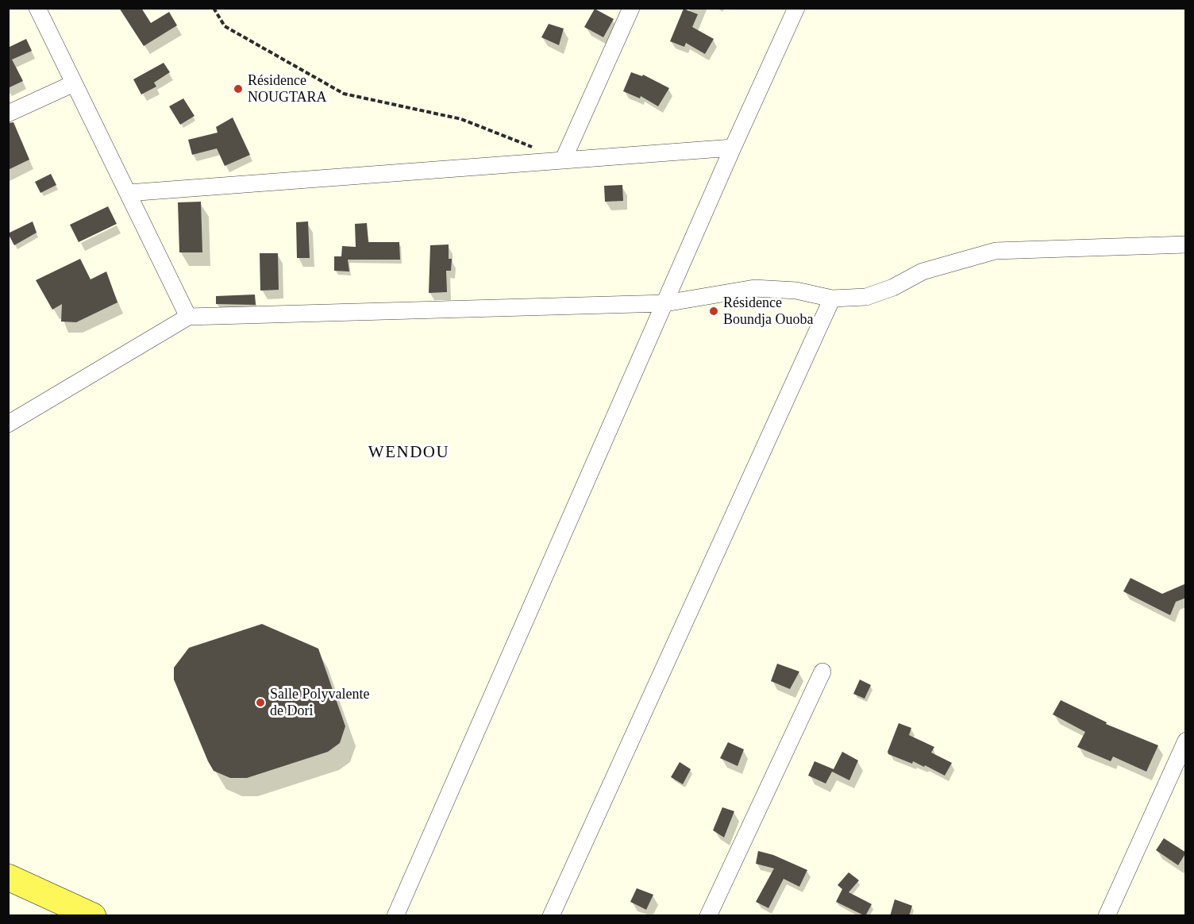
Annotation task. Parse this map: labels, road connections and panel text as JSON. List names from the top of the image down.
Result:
{
  "districts": ["WENDOU"],
  "places": ["Résidence NOUGTARA", "Résidence Boundja Ouoba", "Salle Polyvalente de Dori"]
}
